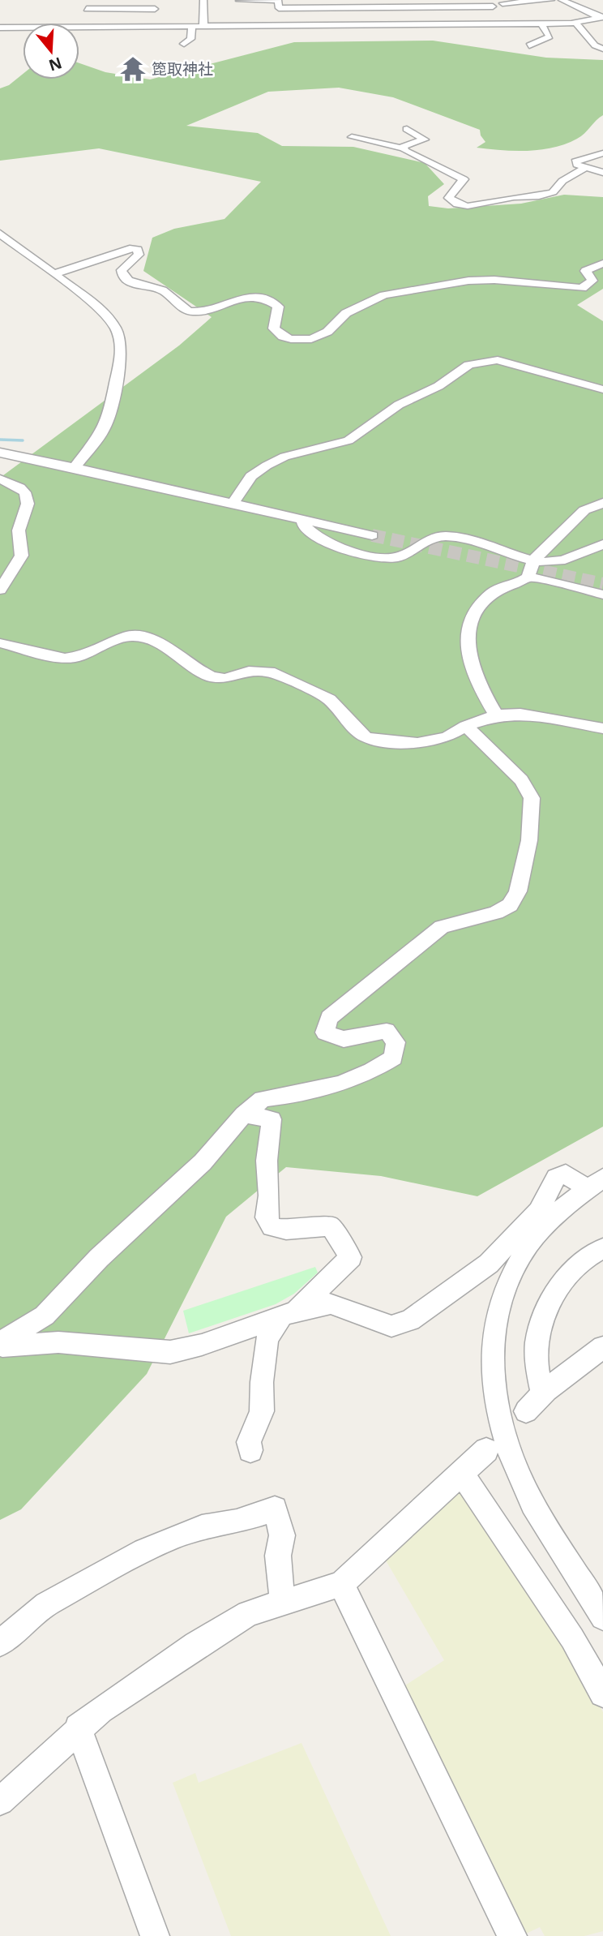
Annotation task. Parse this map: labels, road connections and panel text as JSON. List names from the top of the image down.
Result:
{
  "places": {
    "temple": ["箆取神社"]
  },
  "north": "bottom"
}
